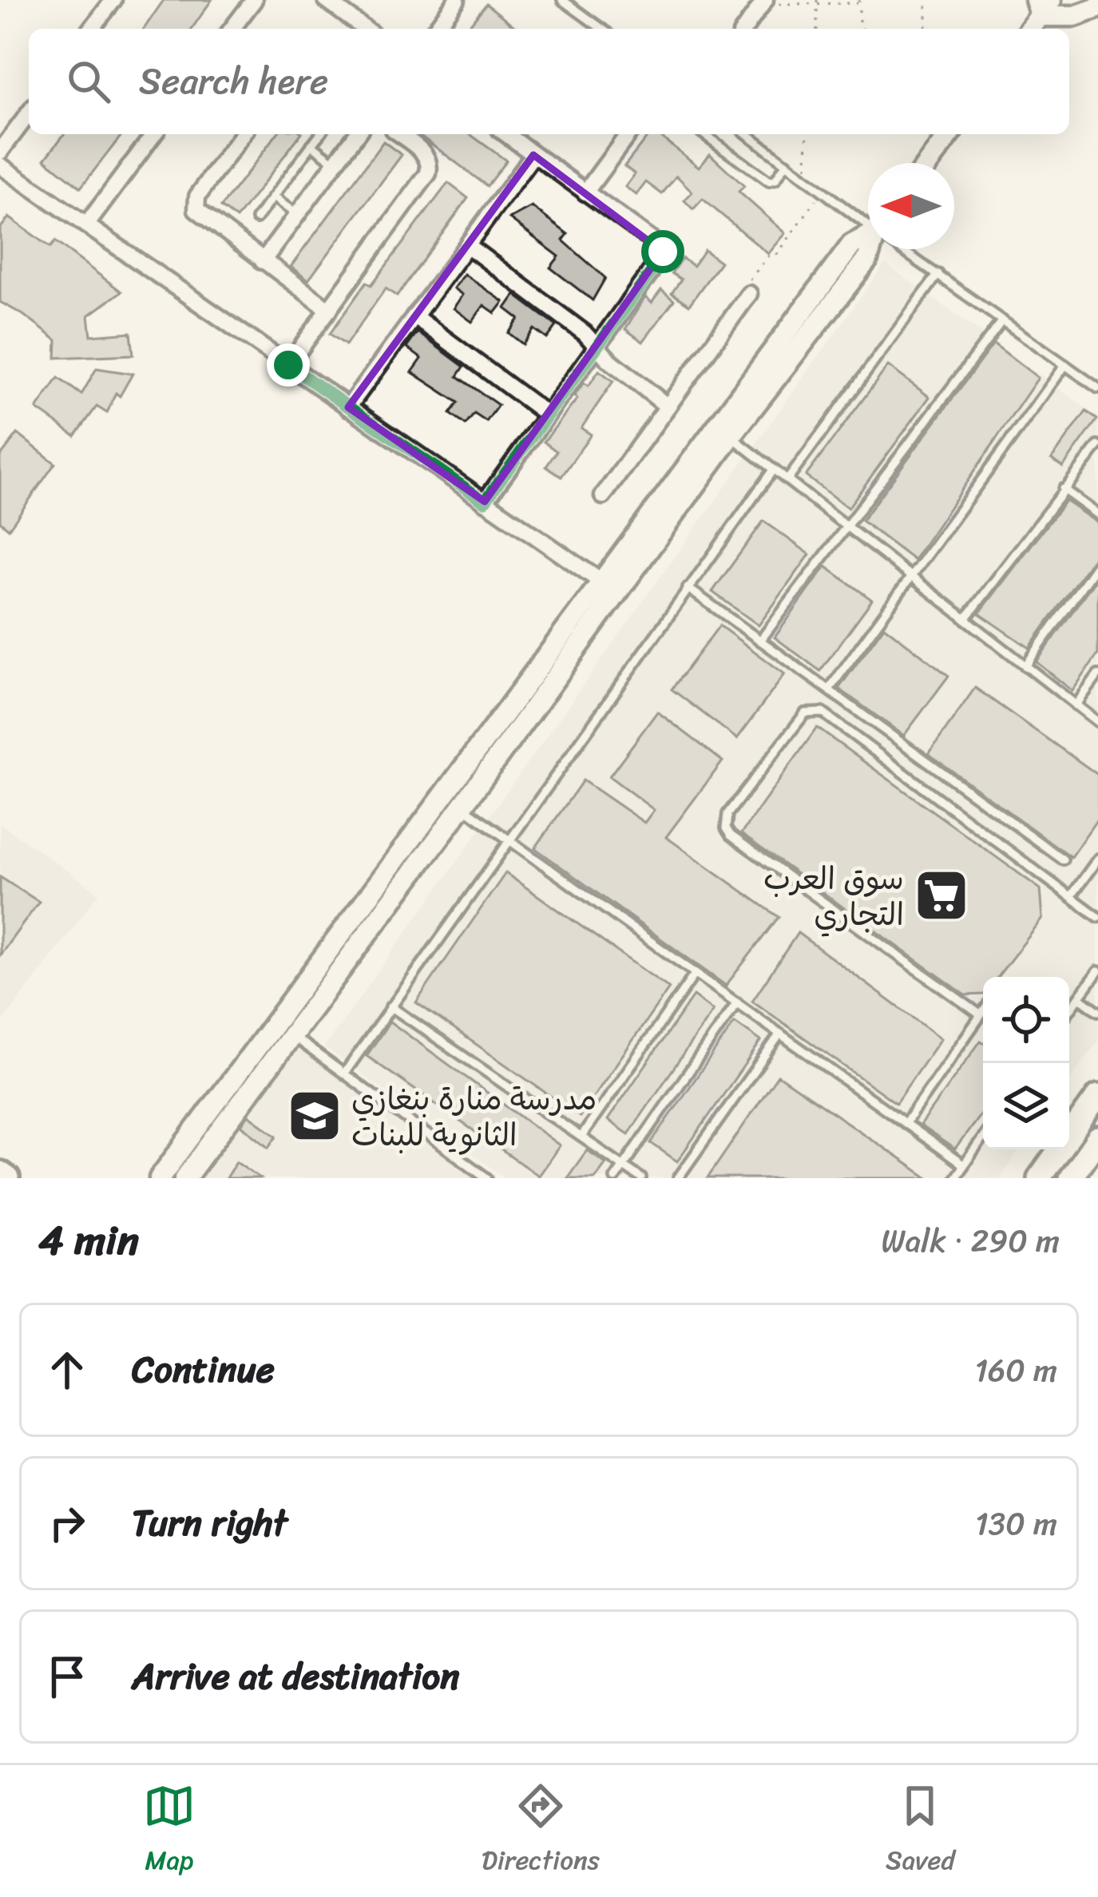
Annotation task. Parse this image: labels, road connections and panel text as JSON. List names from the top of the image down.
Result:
{
  "places": {
    "supermarket": ["سوق العرب التجاري"],
    "school or university": ["مدرسة منارة بنغازي الثانوية للبنات"]
  },
  "north": "left",
  "page": {
    "search": "Search here",
    "heading": ["4 min", "Walk · 290 m"],
    "list": [
      ["Continue", "160 m"],
      ["Turn right", "130 m"],
      "Arrive at destination"
    ],
    "nav": ["Map", "Directions", "Saved"]
  }
}
